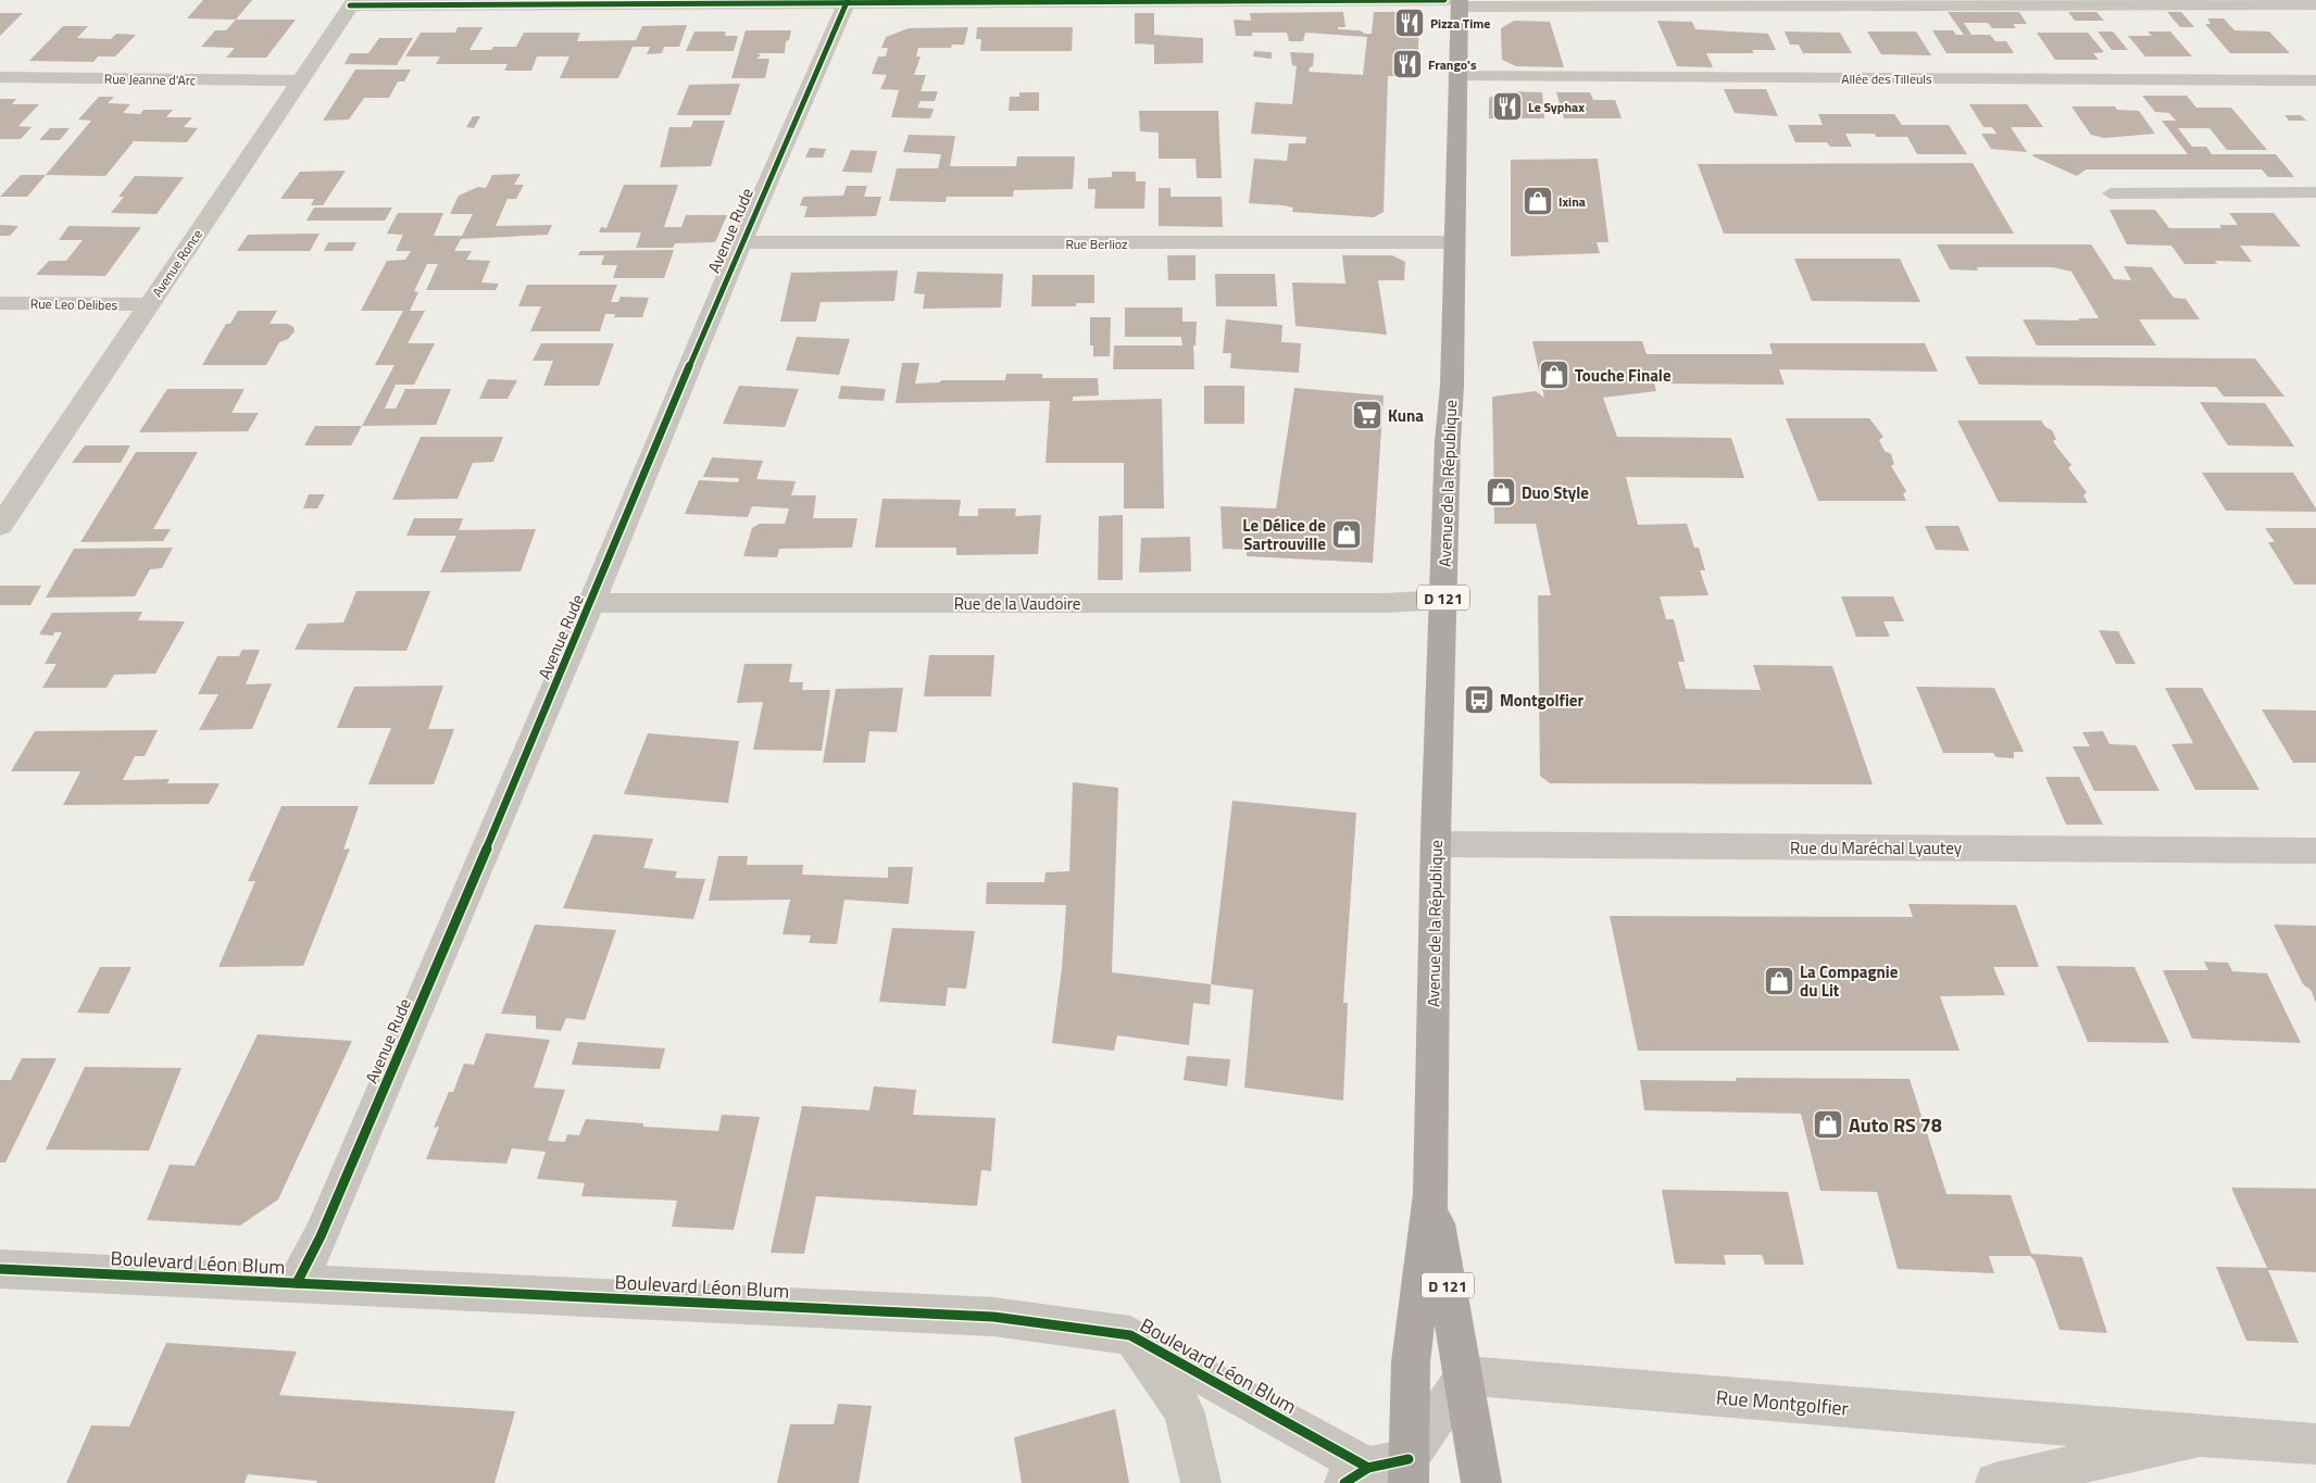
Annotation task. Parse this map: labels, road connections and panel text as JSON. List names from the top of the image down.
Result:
{
  "streets": {
    "main road": ["Avenue de la République", "D 121"],
    "street": [
      "Allée des Tilleuls",
      "Rue Jeanne d'Arc",
      "Avenue Rude",
      "Rue Berlioz",
      "Avenue Ronce",
      "Rue Leo Delibes",
      "Rue de la Vaudoire",
      "Rue du Maréchal Lyautey",
      "Boulevard Léon Blum",
      "Rue Montgolfier"
    ]
  },
  "crossings": [
    ["Allée des Tilleuls", "Avenue de la République"],
    ["Rue Jeanne d'Arc", "Avenue Ronce"],
    ["Avenue Rude", "Rue Berlioz"],
    ["Avenue Rude", "Rue de la Vaudoire"],
    ["Avenue Rude", "Boulevard Léon Blum"],
    ["Rue Berlioz", "Avenue de la République"],
    ["Avenue Ronce", "Rue Leo Delibes"],
    ["Avenue de la République", "D 121"],
    ["Avenue de la République", "Rue de la Vaudoire"],
    ["Avenue de la République", "Rue du Maréchal Lyautey"],
    ["Avenue de la République", "Rue Montgolfier"],
    ["D 121", "Rue Montgolfier"]
  ],
  "places": {
    "restaurant": ["Pizza Time", "Frango's", "Le Syphax"],
    "shop": [
      "Ixina",
      "Touche Finale",
      "Duo Style",
      "Le Délice de Sartrouville",
      "La Compagnie du Lit",
      "Auto RS 78"
    ],
    "supermarket": ["Kuna"],
    "bus stop": ["Montgolfier"]
  }
}
